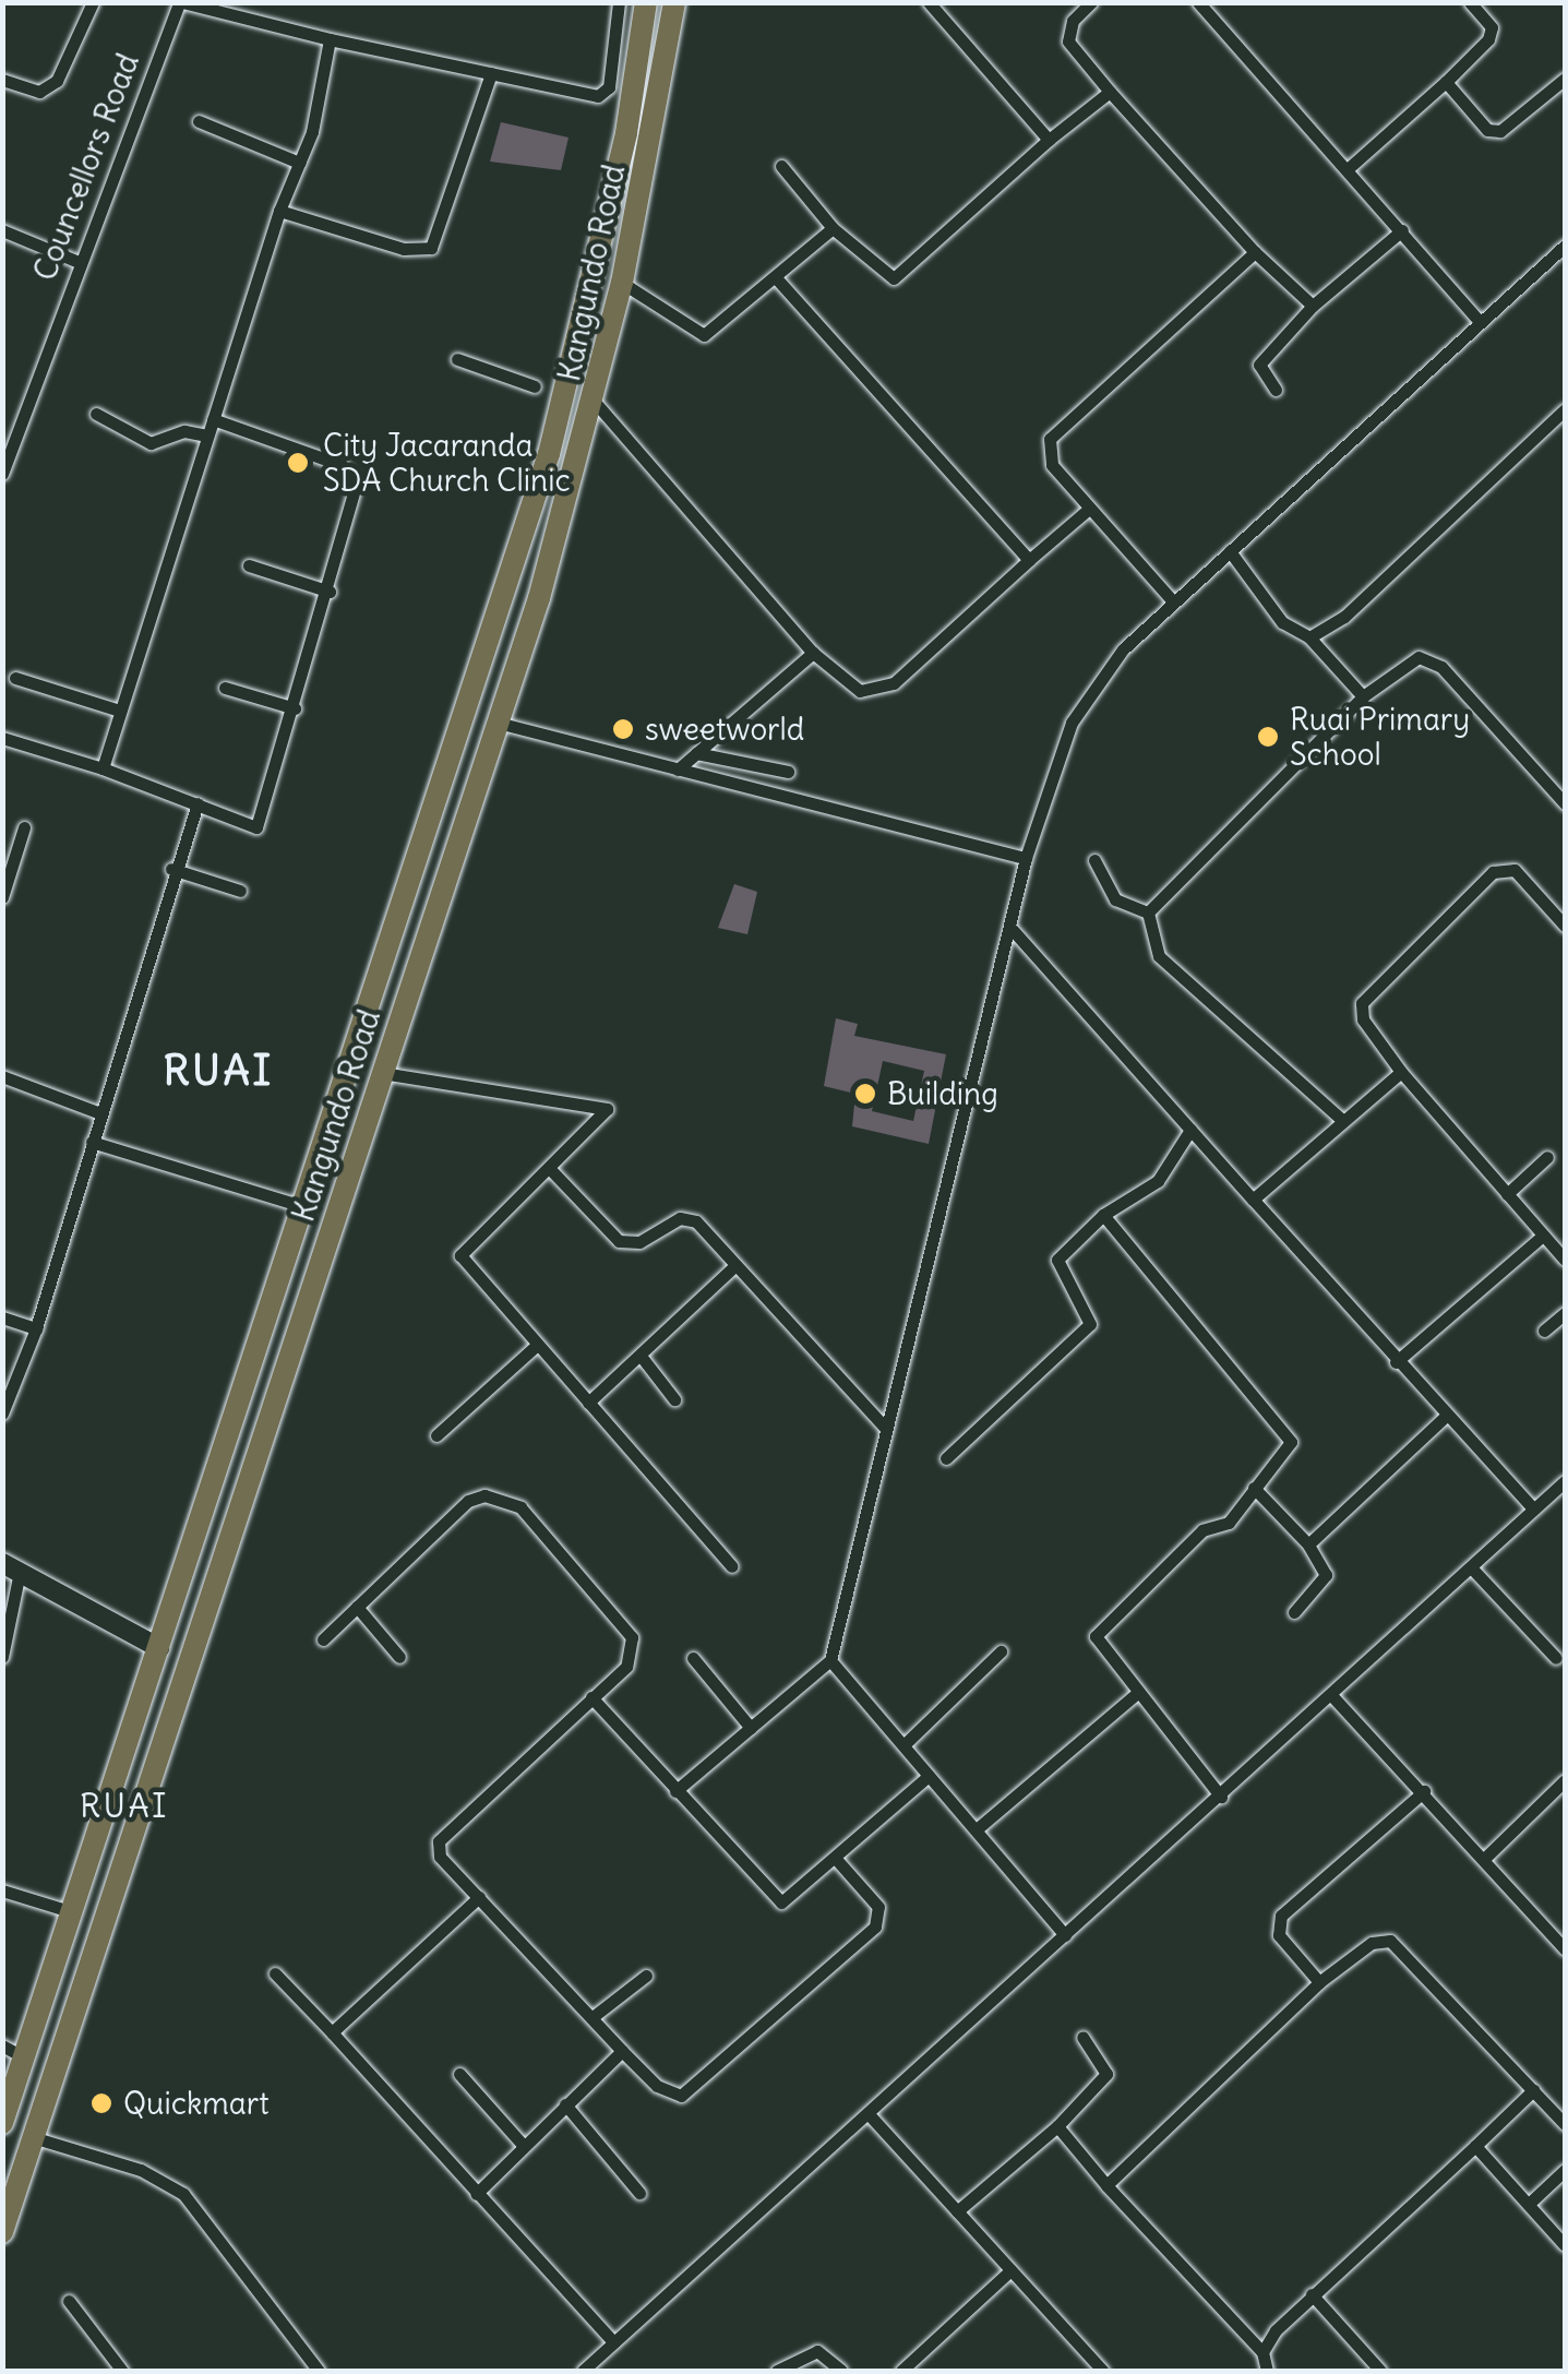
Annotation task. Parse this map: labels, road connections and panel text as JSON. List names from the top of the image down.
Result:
{
  "streets": {
    "highway": ["Kangundo Road"],
    "street": ["Councellors Road"]
  },
  "districts": ["RUAI", "RUAI"],
  "places": [
    "City Jacaranda SDA Church Clinic",
    "sweetworld",
    "Ruai Primary School",
    "Building",
    "Quickmart"
  ]
}
